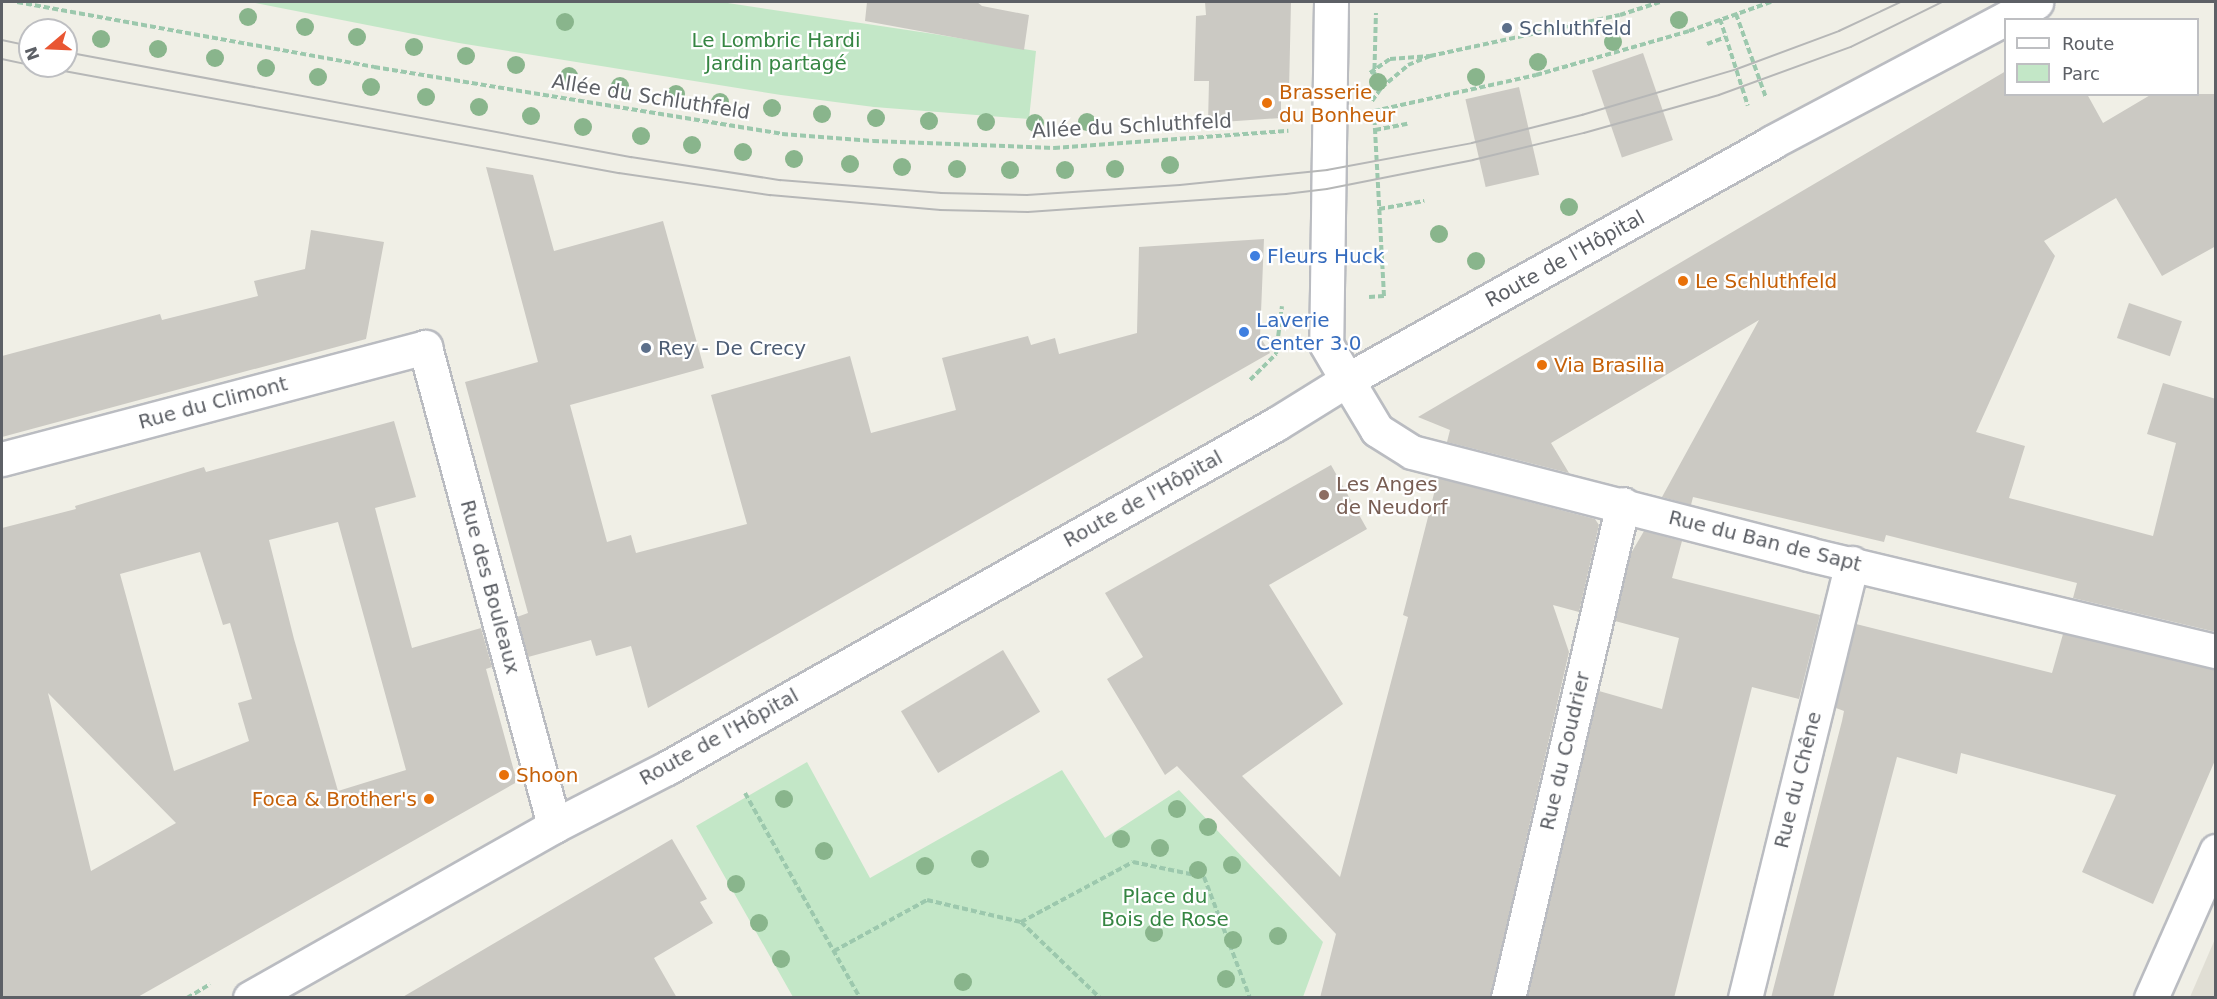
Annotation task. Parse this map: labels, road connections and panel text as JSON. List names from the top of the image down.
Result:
{
  "streets": {
    "street": [
      "Route de l'Hôpital",
      "Rue du Climont",
      "Rue du Ban de Sapt",
      "Rue des Bouleaux",
      "Rue du Coudrier",
      "Rue du Chêne"
    ],
    "path": ["Allée du Schluthfeld"]
  },
  "crossings": [
    ["Route de l'Hôpital", "Rue du Ban de Sapt"],
    ["Route de l'Hôpital", "Rue des Bouleaux"],
    ["Rue du Climont", "Rue des Bouleaux"],
    ["Rue du Ban de Sapt", "Rue du Coudrier"],
    ["Rue du Ban de Sapt", "Rue du Chêne"]
  ],
  "parks": ["Le Lombric Hardi Jardin partagé", "Place du Bois de Rose"],
  "places": [
    "Schluthfeld",
    "Brasserie du Bonheur",
    "Fleurs Huck",
    "Le Schluthfeld",
    "Laverie Center 3.0",
    "Rey - De Crecy",
    "Via Brasilia",
    "Les Anges de Neudorf",
    "Shoon",
    "Foca & Brother's"
  ],
  "legend": ["Route", "Parc"],
  "north": "left"
}
